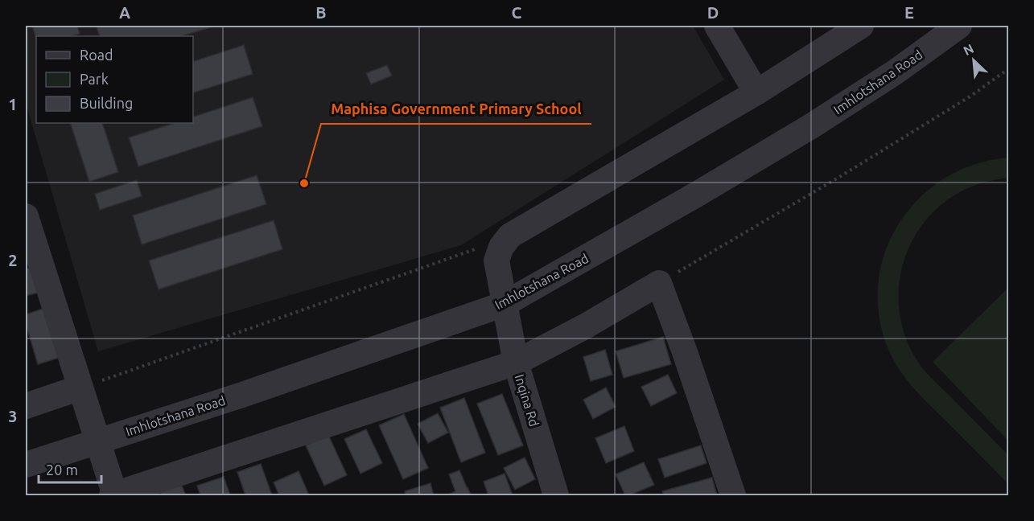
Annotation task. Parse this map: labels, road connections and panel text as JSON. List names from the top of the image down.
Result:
{
  "streets": {
    "street": ["Imhlotshana Road", "Inqina Rd"]
  },
  "crossings": [
    ["Imhlotshana Road", "Inqina Rd"]
  ],
  "places": ["Maphisa Government Primary School"],
  "legend": ["Road", "Park", "Building"],
  "scale_bar": "20 m",
  "north": "top left",
  "grid": {
    "columns": [
      "A",
      "B",
      "C",
      "D",
      "E"
    ],
    "rows": ["1", "2", "3"]
  }
}
